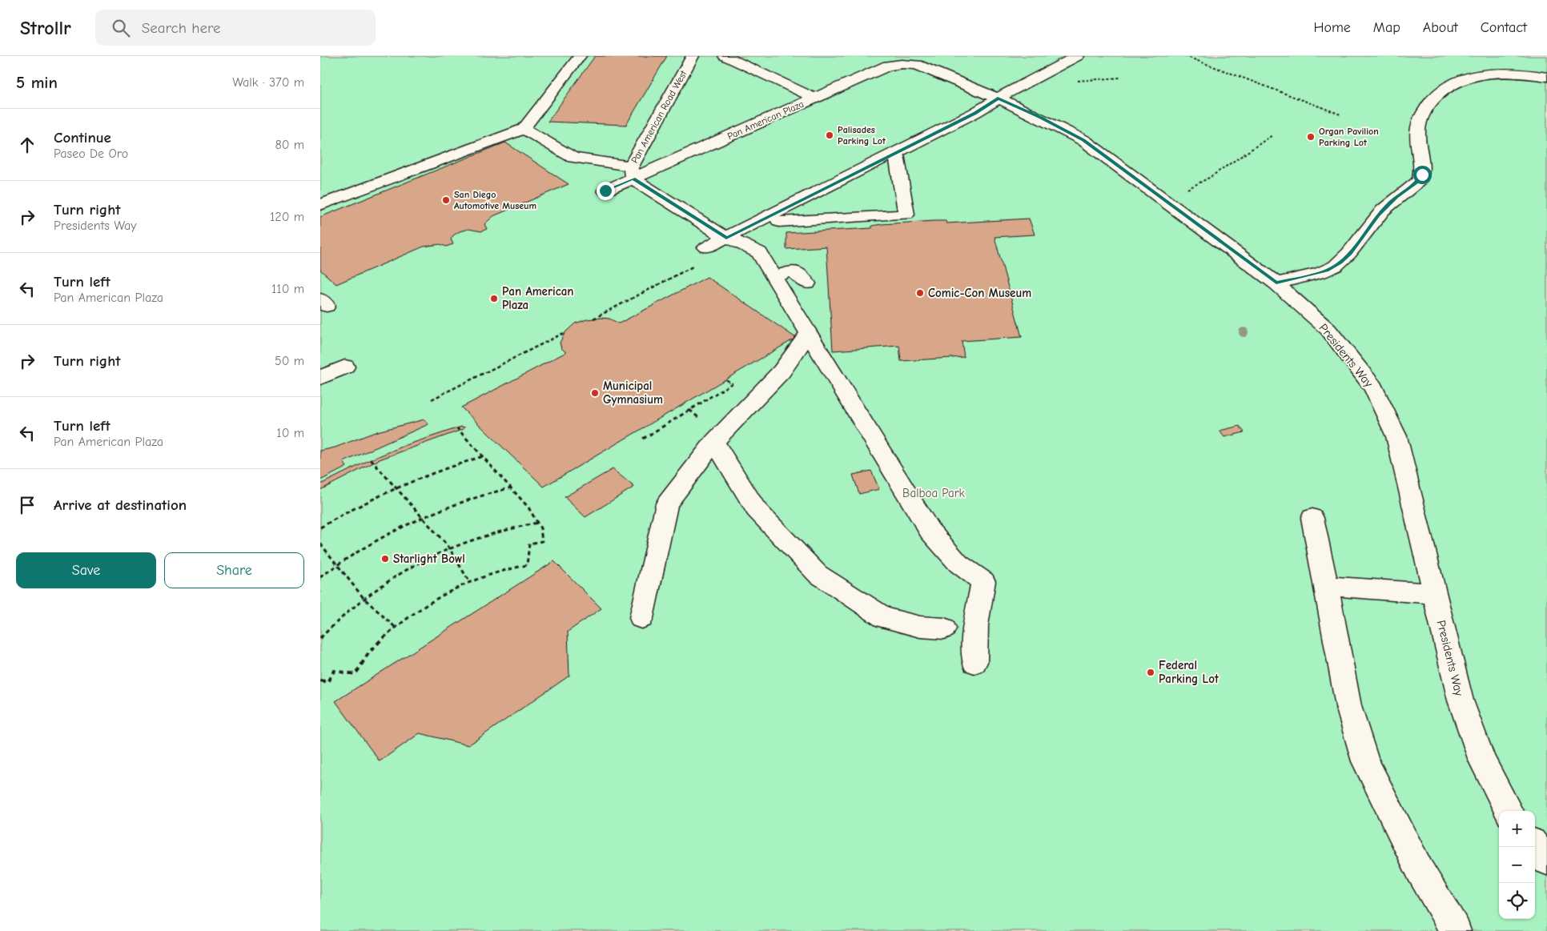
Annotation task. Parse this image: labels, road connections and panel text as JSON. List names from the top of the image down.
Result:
{
  "streets": {
    "street": ["Pan American Road West", "Pan American Plaza", "Presidents Way"]
  },
  "crossings": [
    ["Pan American Road West", "Pan American Plaza"],
    ["Pan American Plaza", "Presidents Way"]
  ],
  "parks": ["Balboa Park"],
  "places": [
    "Palisades Parking Lot",
    "Organ Pavilion Parking Lot",
    "San Diego Automotive Museum",
    "Comic-Con Museum",
    "Pan American Plaza",
    "Municipal Gymnasium",
    "Starlight Bowl",
    "Federal Parking Lot"
  ],
  "page": {
    "header": "Strollr",
    "search": "Search here",
    "nav": [
      "Home",
      "Map",
      "About",
      "Contact"
    ],
    "heading": ["5 min", "Walk · 370 m"],
    "list": [
      ["Continue", "Paseo De Oro", "80 m"],
      ["Turn right", "Presidents Way", "120 m"],
      ["Turn left", "Pan American Plaza", "110 m"],
      ["Turn right", "50 m"],
      ["Turn left", "Pan American Plaza", "10 m"],
      "Arrive at destination"
    ],
    "buttons": ["Save", "Share"],
    "map_buttons": ["+", "−"]
  }
}
